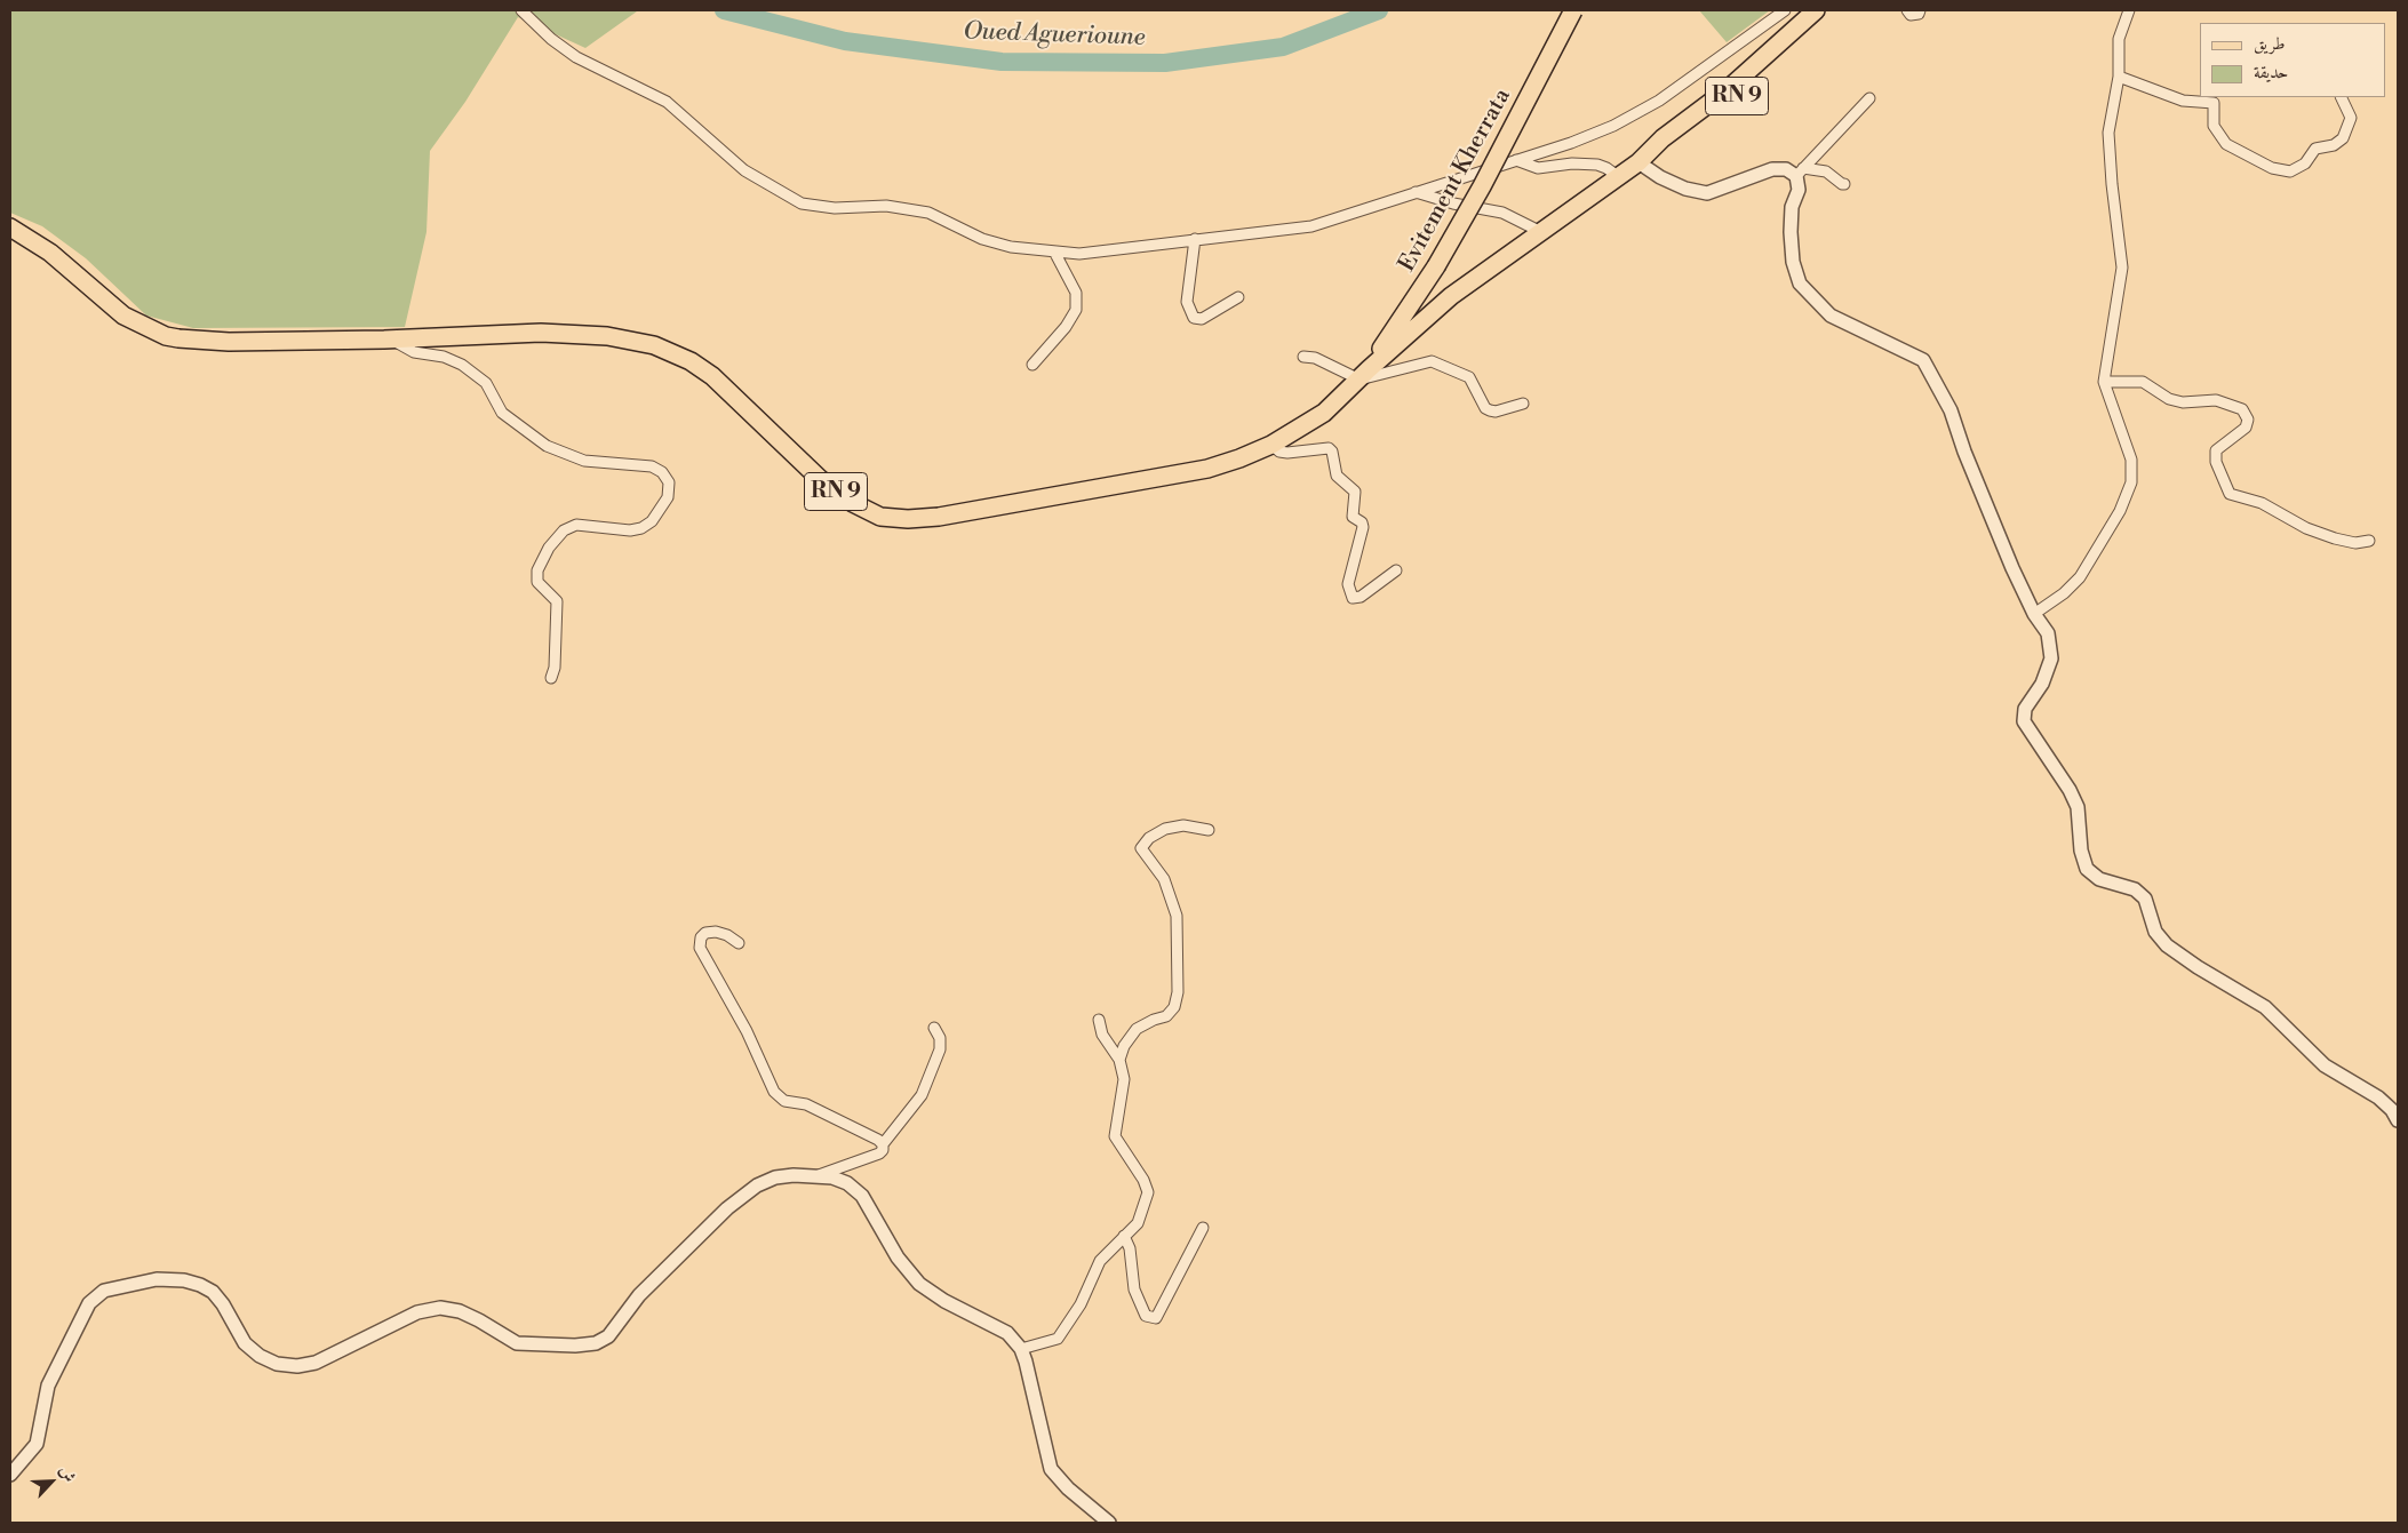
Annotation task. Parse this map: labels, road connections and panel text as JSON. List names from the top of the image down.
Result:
{
  "streets": {
    "main road": ["RN 9", "Evitement Kherrata"]
  },
  "crossings": [
    ["RN 9", "Evitement Kherrata"]
  ],
  "water": ["Oued Aguerioune"],
  "legend": ["طريق", "حديقة"],
  "north": "top right"
}
